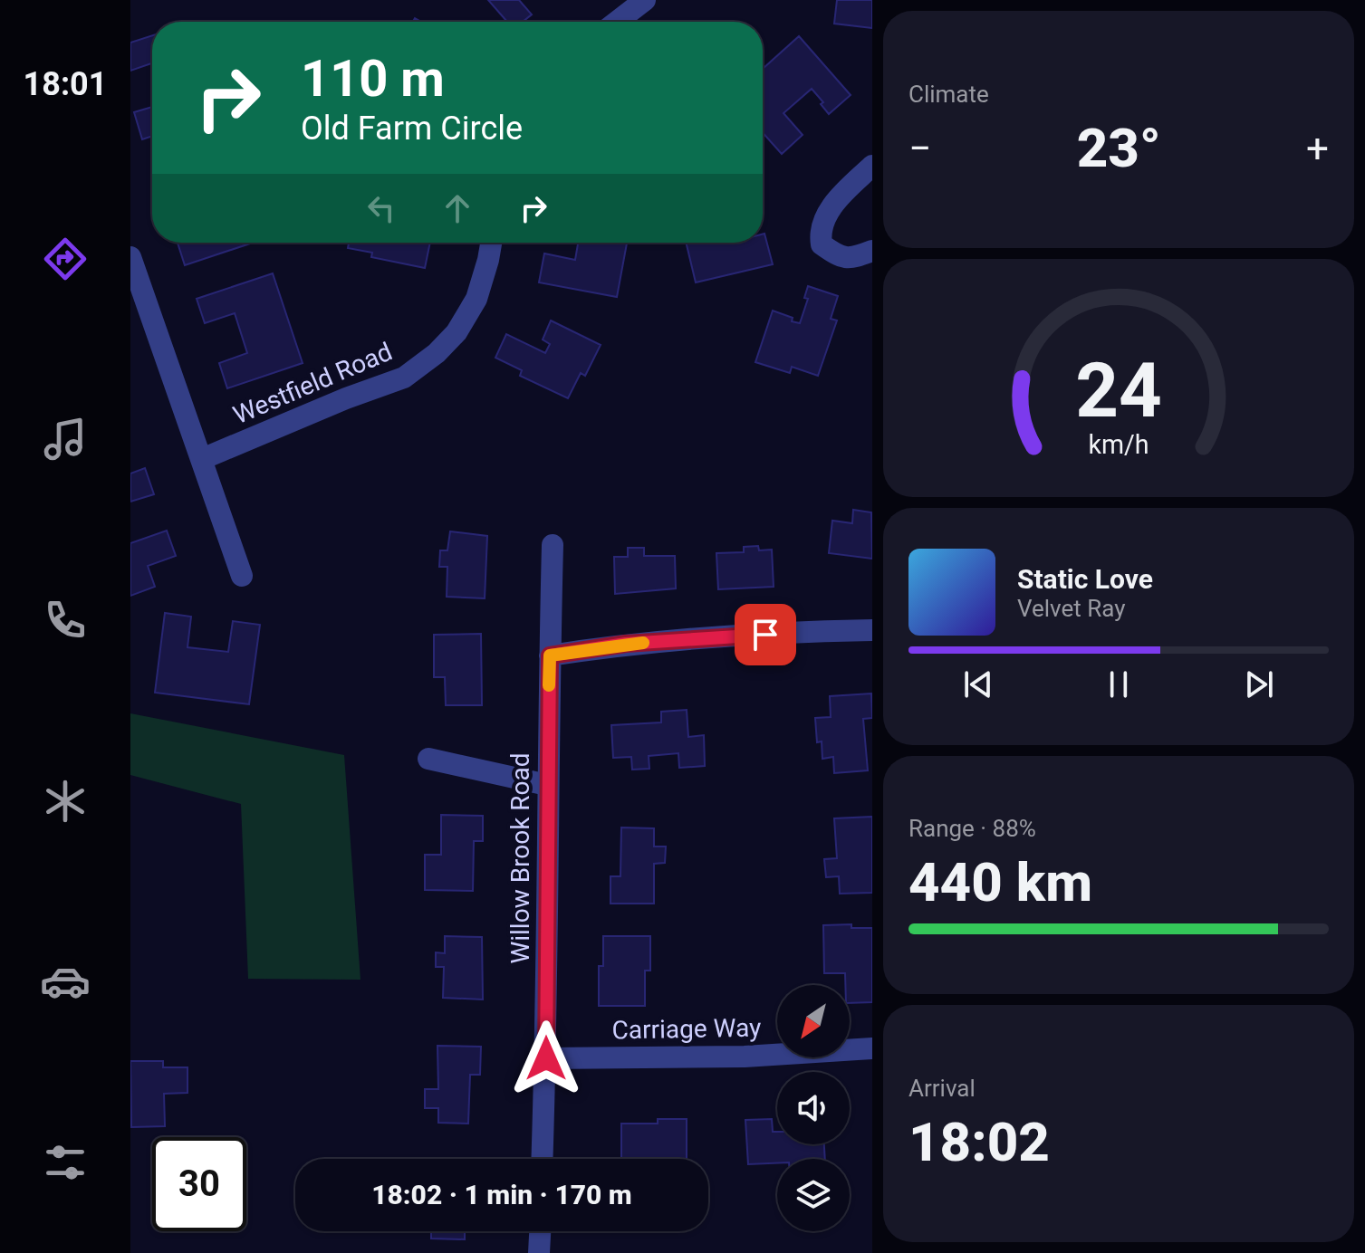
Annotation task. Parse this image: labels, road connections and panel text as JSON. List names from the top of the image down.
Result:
{
  "streets": {
    "street": ["Westfield Road", "Willow Brook Road", "Carriage Way"]
  },
  "crossings": [
    ["Willow Brook Road", "Carriage Way"]
  ],
  "north": "bottom left",
  "page": {
    "tabs": "18:01",
    "tile": [
      "Climate",
      ["Range · 88%", "440 km"],
      ["Arrival", "18:02"]
    ],
    "turn": ["110 m", "Old Farm Circle"],
    "heat": ["−", "23°", "+"],
    "song": ["Static Love", "Velvet Ray"],
    "limit": "30",
    "trip": "18:02 · 1 min · 170 m",
    "gauge": ["24", "km/h"]
  }
}
